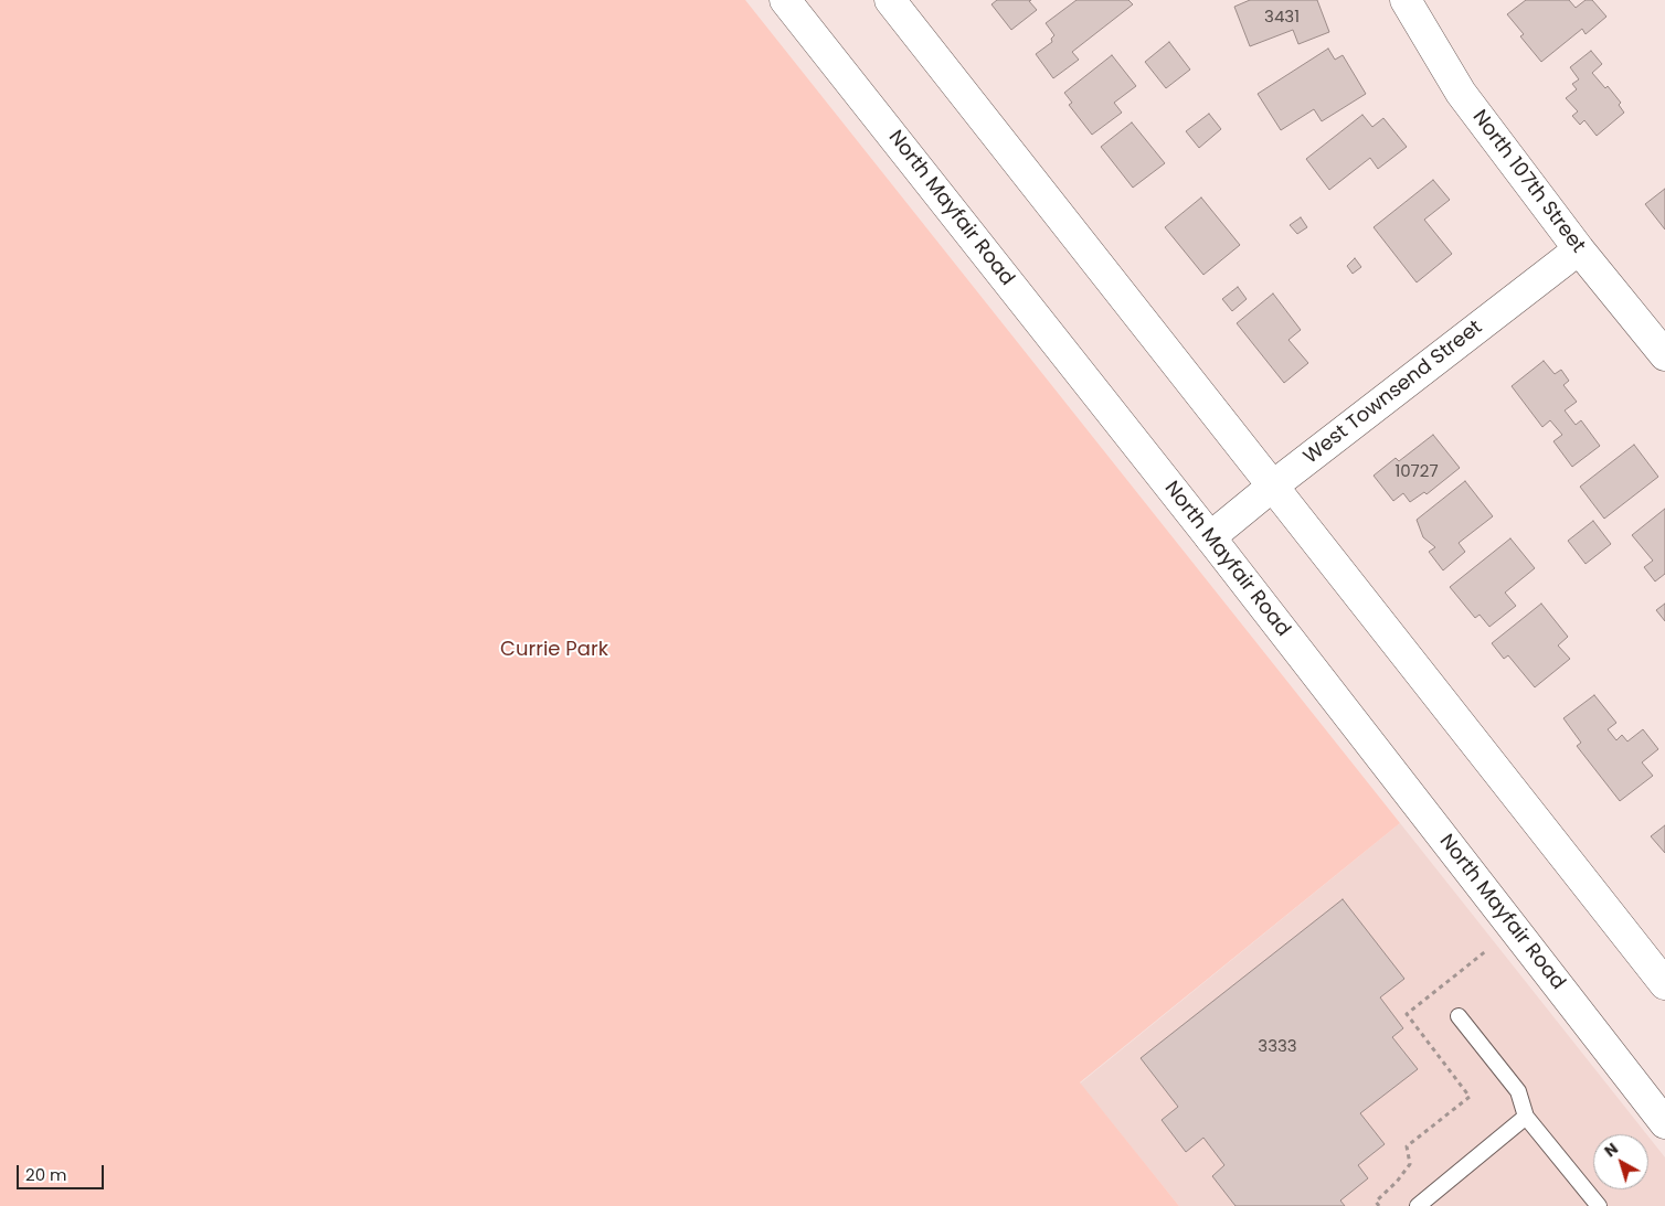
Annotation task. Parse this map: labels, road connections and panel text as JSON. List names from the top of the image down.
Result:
{
  "streets": {
    "main road": ["North 107th Street", "North Mayfair Road", "West Townsend Street"]
  },
  "crossings": [
    ["North 107th Street", "West Townsend Street"],
    ["North Mayfair Road", "West Townsend Street"]
  ],
  "parks": ["Currie Park"],
  "house_numbers": ["3431", "10727", "3333"],
  "scale_bar": "20 m",
  "north": "top left"
}
